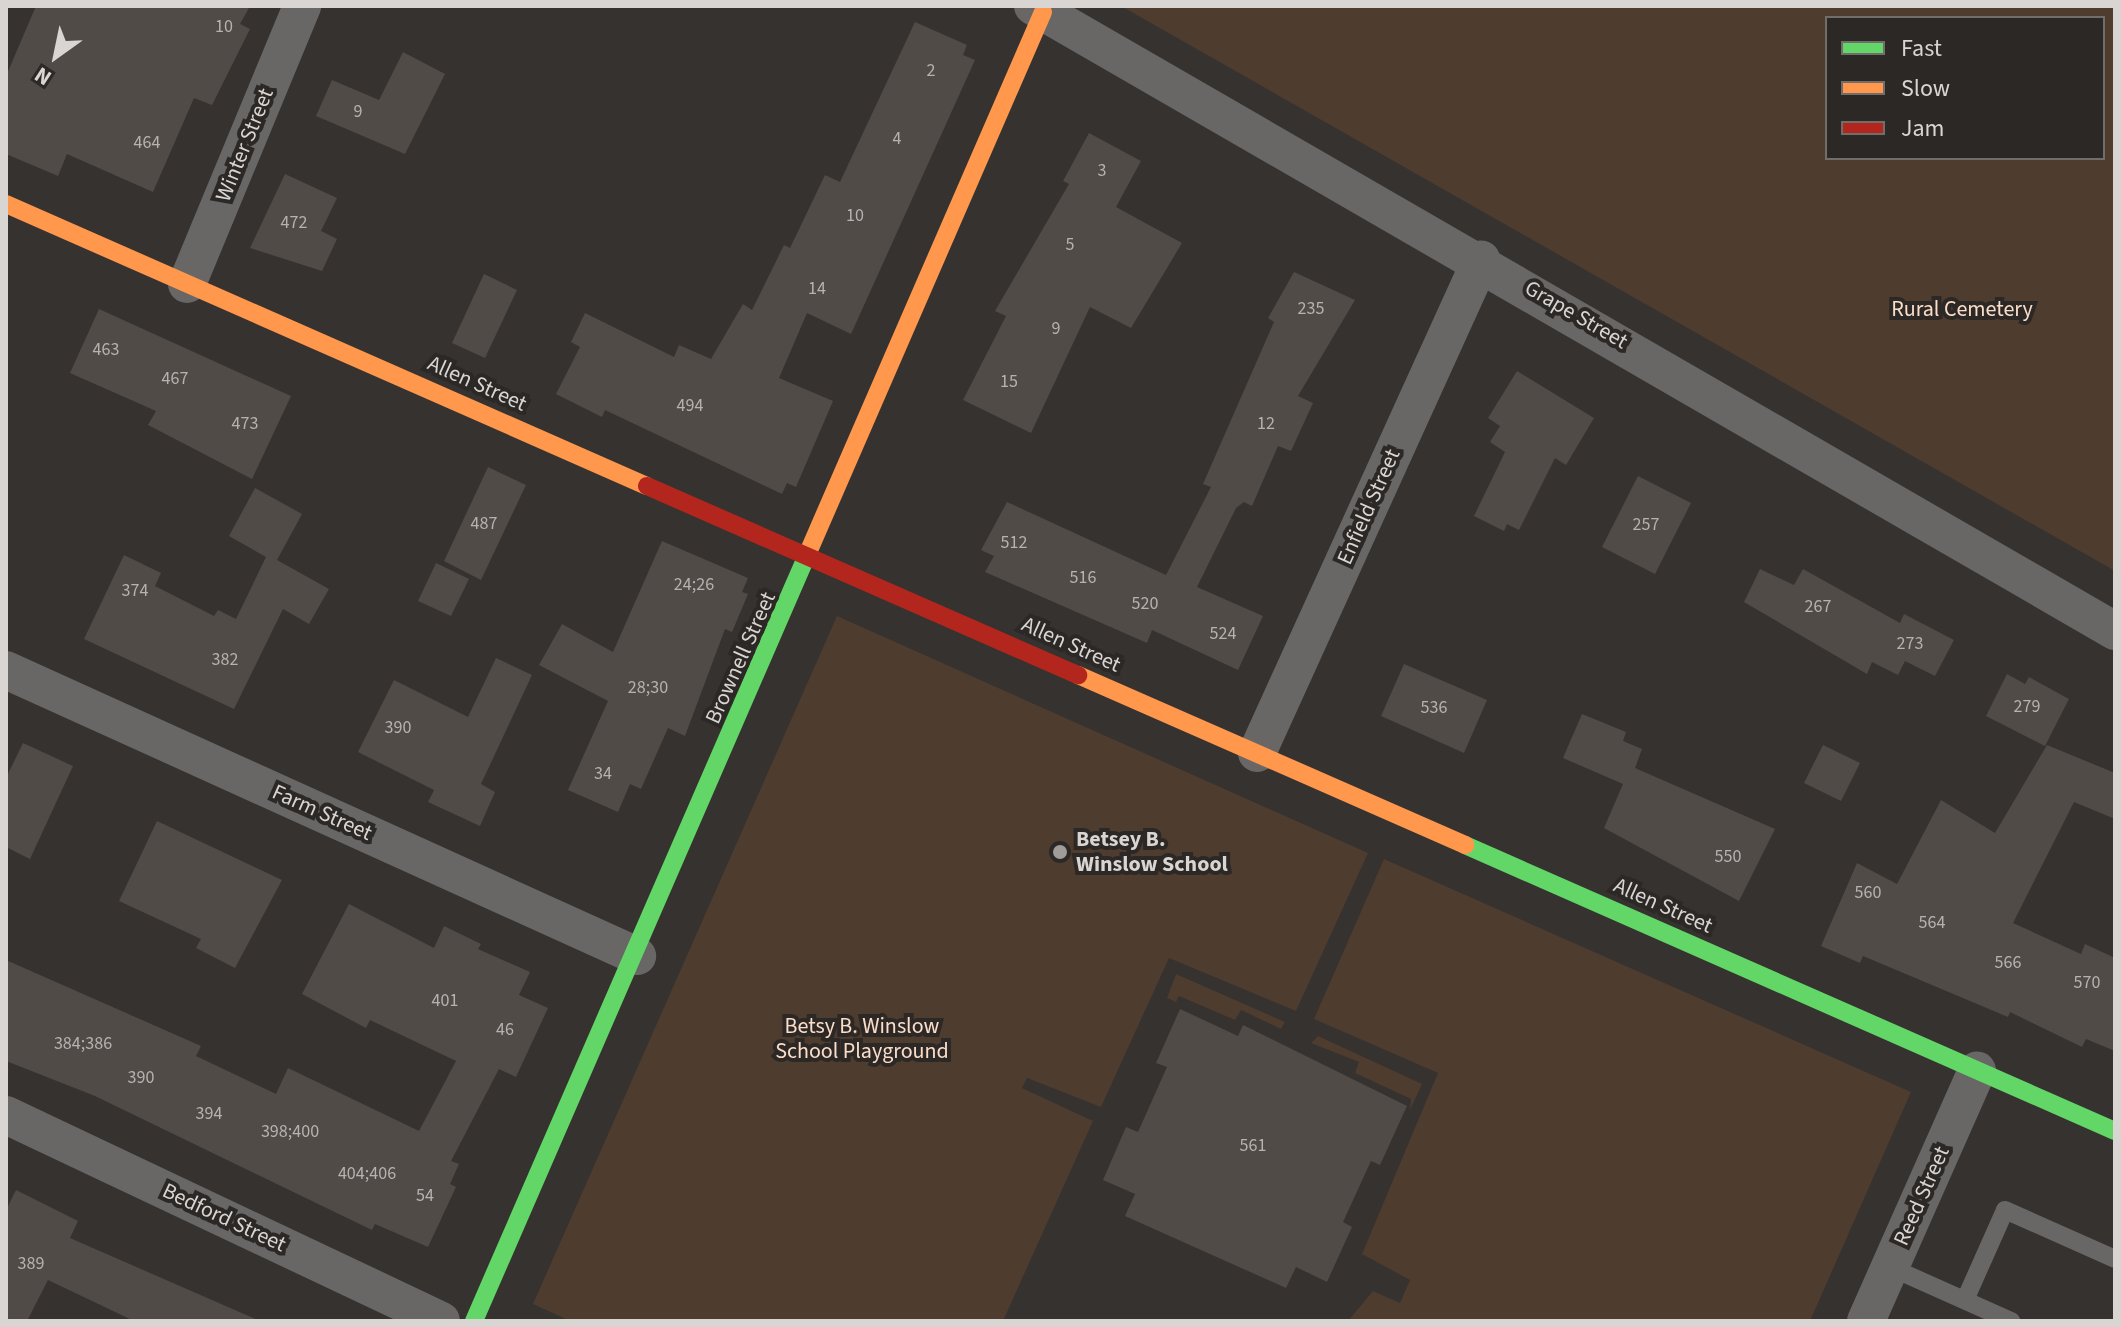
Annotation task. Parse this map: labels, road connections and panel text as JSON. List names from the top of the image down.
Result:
{
  "streets": {
    "street": [
      "Winter Street",
      "Grape Street",
      "Allen Street",
      "Enfield Street",
      "Brownell Street",
      "Farm Street",
      "Reed Street",
      "Bedford Street"
    ]
  },
  "crossings": [
    ["Winter Street", "Allen Street"],
    ["Grape Street", "Enfield Street"],
    ["Grape Street", "Brownell Street"],
    ["Allen Street", "Enfield Street"],
    ["Allen Street", "Brownell Street"],
    ["Allen Street", "Reed Street"],
    ["Brownell Street", "Farm Street"]
  ],
  "parks": ["Rural Cemetery", "Betsy B. Winslow School Playground"],
  "places": ["Betsey B. Winslow School"],
  "house_numbers": [
    "10",
    "2",
    "9",
    "4",
    "464",
    "3",
    "10",
    "472",
    "5",
    "14",
    "235",
    "9",
    "463",
    "467",
    "15",
    "494",
    "473",
    "12",
    "487",
    "257",
    "512",
    "516",
    "24;26",
    "374",
    "520",
    "267",
    "524",
    "273",
    "382",
    "28;30",
    "279",
    "536",
    "390",
    "34",
    "550",
    "560",
    "564",
    "566",
    "570",
    "401",
    "46",
    "384;386",
    "390",
    "394",
    "398;400",
    "561",
    "404;406",
    "54",
    "389"
  ],
  "legend": ["Fast", "Slow", "Jam"],
  "north": "bottom left"
}
